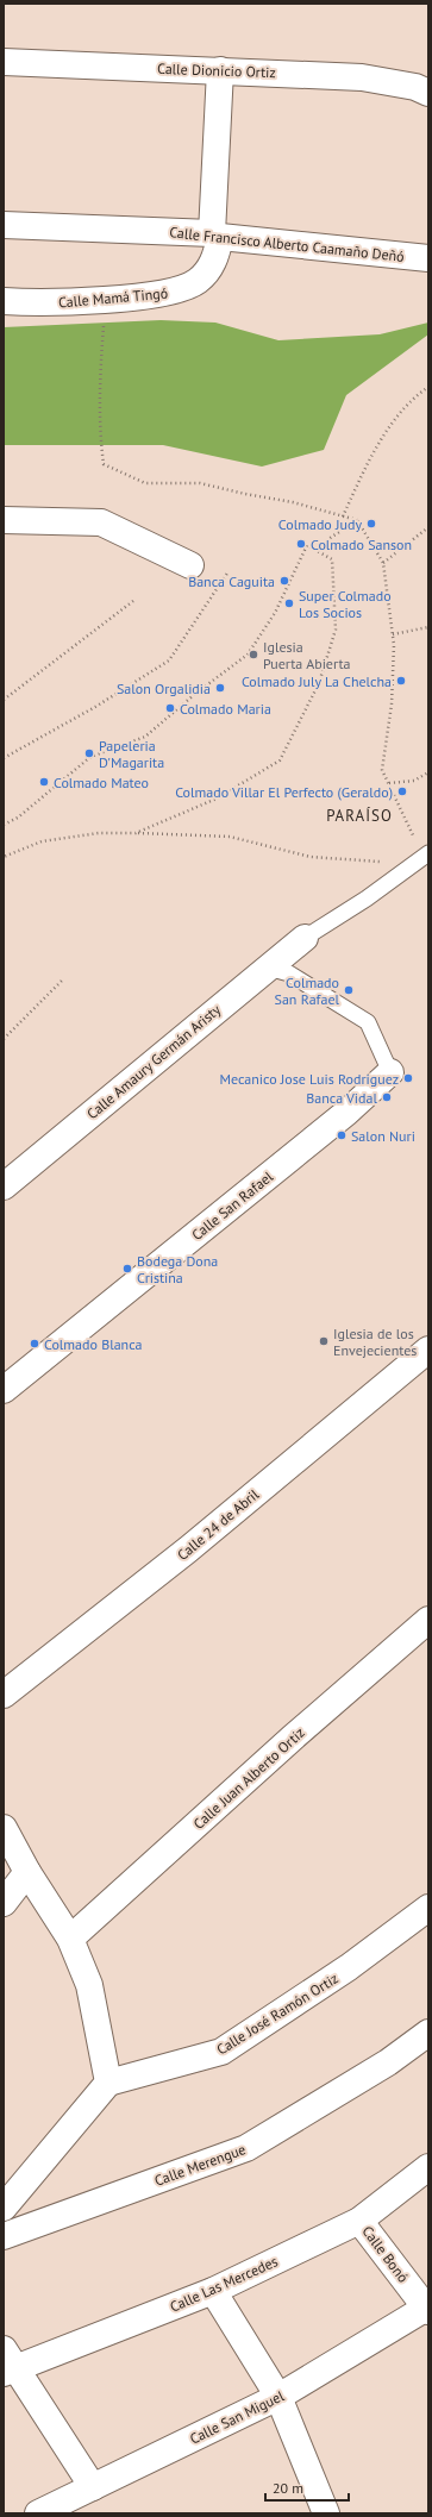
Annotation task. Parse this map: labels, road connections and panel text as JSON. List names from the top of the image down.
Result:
{
  "streets": {
    "street": [
      "Calle Dionicio Ortiz",
      "Calle Francisco Alberto Caamaño Deñó",
      "Calle Mamá Tingó",
      "Calle Amaury Germán Aristy",
      "Calle San Rafael",
      "Calle 24 de Abril",
      "Calle Juan Alberto Ortiz",
      "Calle José Ramón Ortiz",
      "Calle Merengue",
      "Calle Bonó",
      "Calle Las Mercedes",
      "Calle San Miguel"
    ]
  },
  "crossings": [
    ["Calle Dionicio Ortiz", "Calle Mamá Tingó"],
    ["Calle Francisco Alberto Caamaño Deñó", "Calle Mamá Tingó"],
    ["Calle Bonó", "Calle Las Mercedes"],
    ["Calle Bonó", "Calle San Miguel"]
  ],
  "districts": ["PARAÍSO"],
  "places": [
    "Colmado Judy",
    "Colmado Sanson",
    "Banca Caguita",
    "Super Colmado Los Socios",
    "Iglesia Puerta Abierta",
    "Colmado July La Chelcha",
    "Salon Orgalidia",
    "Colmado Maria",
    "Papeleria D'Magarita",
    "Colmado Mateo",
    "Colmado Villar El Perfecto (Geraldo)",
    "Colmado San Rafael",
    "Mecanico Jose Luis Rodriguez",
    "Banca Vidal",
    "Salon Nuri",
    "Bodega Dona Cristina",
    "Iglesia de los Envejecientes",
    "Colmado Blanca"
  ],
  "scale_bar": "20 m"
}
